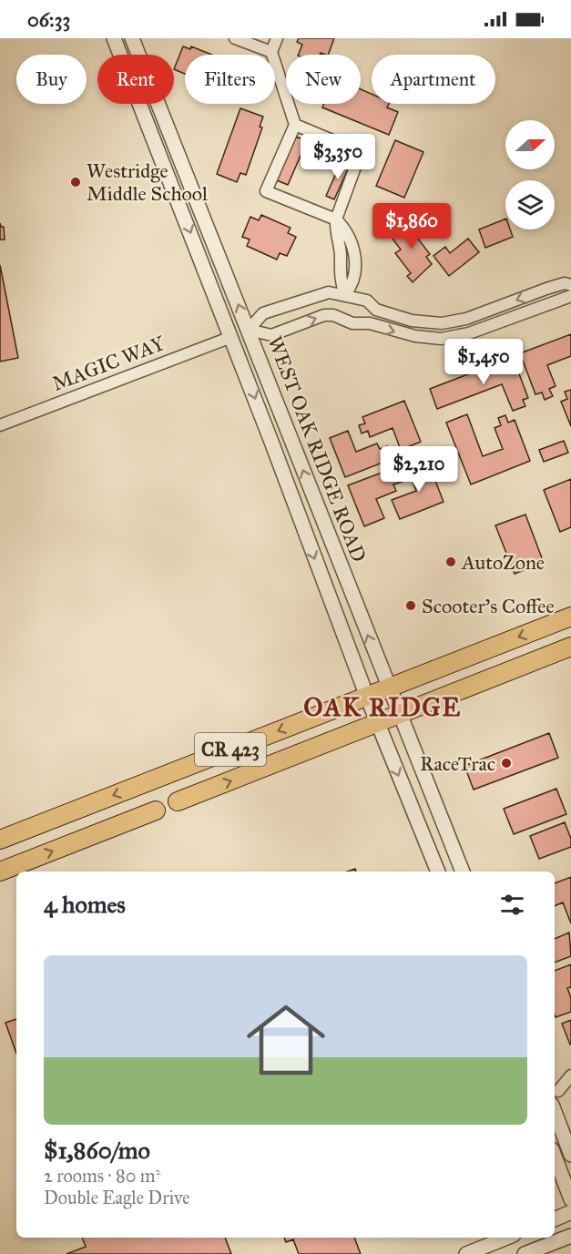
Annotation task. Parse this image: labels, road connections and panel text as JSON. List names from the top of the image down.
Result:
{
  "streets": {
    "highway": ["CR 423"],
    "street": ["MAGIC WAY", "WEST OAK RIDGE ROAD"]
  },
  "crossings": [
    ["MAGIC WAY", "WEST OAK RIDGE ROAD"],
    ["WEST OAK RIDGE ROAD", "CR 423"]
  ],
  "districts": ["OAK RIDGE"],
  "places": [
    "Westridge Middle School",
    "AutoZone",
    "Scooter's Coffee",
    "RaceTrac"
  ],
  "north": "right",
  "page": {
    "status": "06:33",
    "chip": [
      "Buy",
      "Rent",
      "Filters",
      "New",
      "Apartment"
    ],
    "price": [
      "$3,350",
      "$1,860",
      "$1,450",
      "$2,210"
    ],
    "heading": "4 homes",
    "list": [
      {
        "name": "$1,860/mo",
        "note": "2 rooms · 80 m² · Double Eagle Drive"
      }
    ]
  }
}
